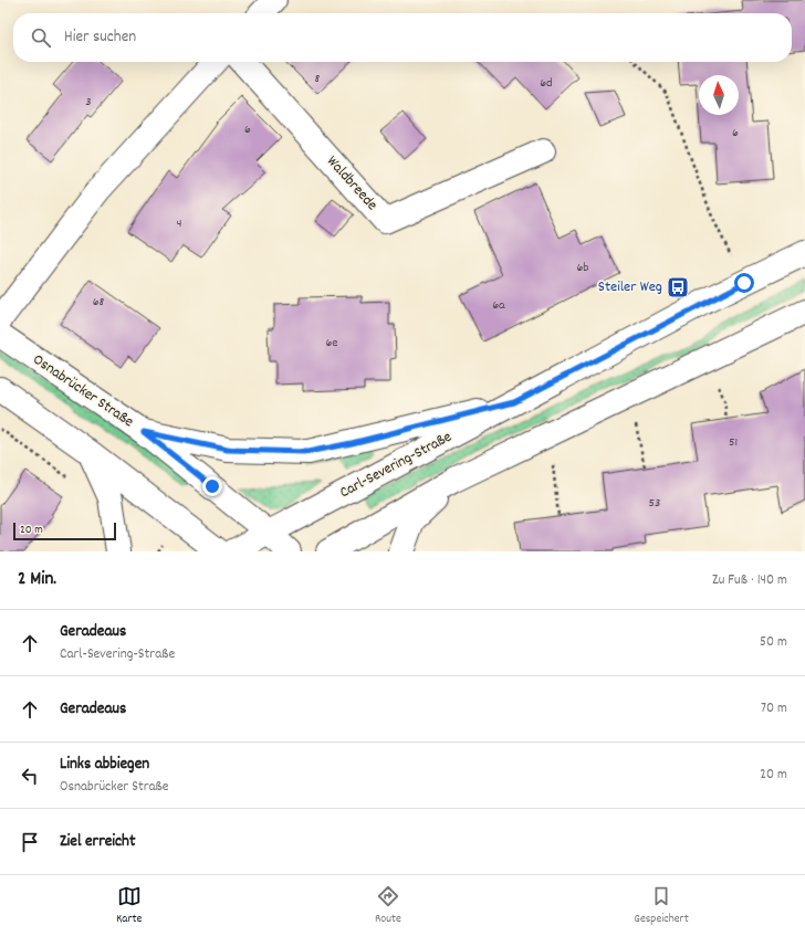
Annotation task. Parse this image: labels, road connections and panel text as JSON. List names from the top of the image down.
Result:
{
  "streets": {
    "main road": ["Waldbreede", "Osnabrücker Straße", "Carl-Severing-Straße"]
  },
  "crossings": [
    ["Osnabrücker Straße", "Carl-Severing-Straße"]
  ],
  "places": {
    "bus stop": ["Steiler Weg"]
  },
  "house_numbers": [
    "8",
    "6d",
    "3",
    "6",
    "6",
    "4",
    "6b",
    "68",
    "6a",
    "6e",
    "51",
    "53"
  ],
  "scale_bar": "20 m",
  "north": "top",
  "page": {
    "search": "Hier suchen",
    "scale": "20 m",
    "heading": ["2 Min.", "Zu Fuß · 140 m"],
    "list": [
      ["Geradeaus", "Carl-Severing-Straße", "50 m"],
      ["Geradeaus", "70 m"],
      ["Links abbiegen", "Osnabrücker Straße", "20 m"],
      "Ziel erreicht"
    ],
    "nav": ["Karte", "Route", "Gespeichert"]
  }
}
